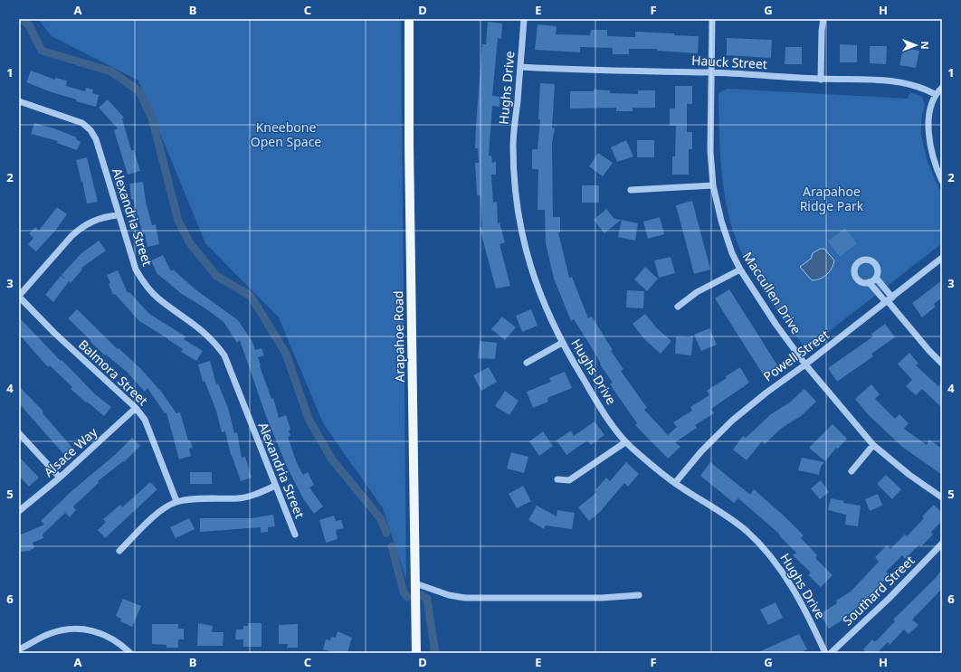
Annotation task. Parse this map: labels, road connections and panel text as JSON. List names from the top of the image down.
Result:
{
  "streets": {
    "main road": ["Arapahoe Road"],
    "street": [
      "Hauck Street",
      "Hughs Drive",
      "Alexandria Street",
      "Maccullen Drive",
      "Powell Street",
      "Balmora Street",
      "Alsace Way",
      "Southard Street"
    ]
  },
  "crossings": [
    ["Hauck Street", "Hughs Drive"],
    ["Hauck Street", "Maccullen Drive"],
    ["Hughs Drive", "Powell Street"],
    ["Maccullen Drive", "Powell Street"],
    ["Balmora Street", "Alsace Way"]
  ],
  "parks": ["Kneebone Open Space", "Arapahoe Ridge Park"],
  "north": "right",
  "grid": {
    "columns": [
      "A",
      "B",
      "C",
      "D",
      "E",
      "F",
      "G",
      "H"
    ],
    "rows": [
      "1",
      "2",
      "3",
      "4",
      "5",
      "6"
    ]
  }
}
